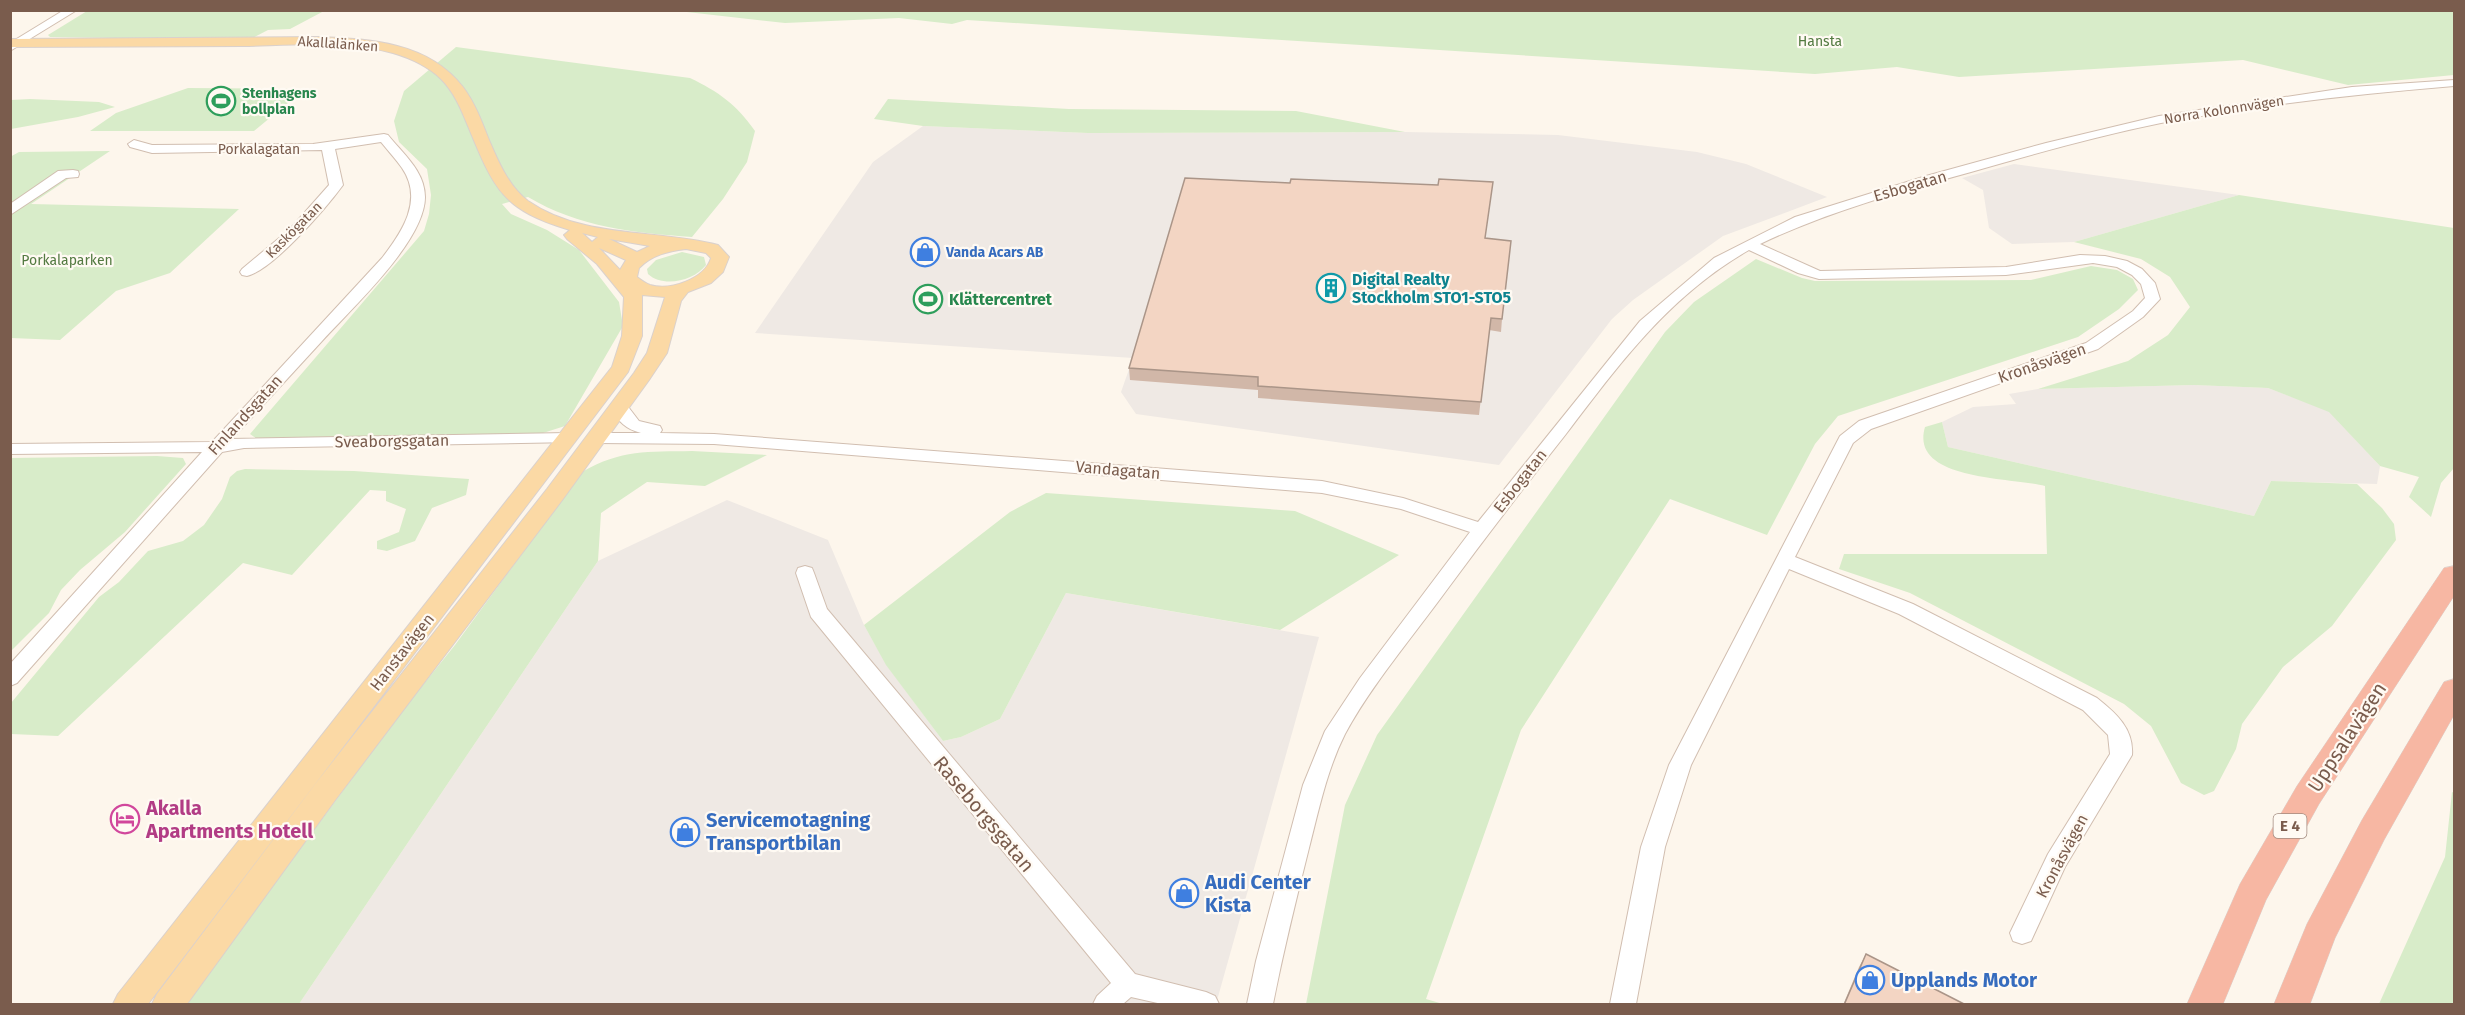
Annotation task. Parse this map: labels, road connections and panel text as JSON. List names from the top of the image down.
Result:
{
  "streets": {
    "highway": ["Uppsalavägen", "E 4"],
    "main road": ["Akallalänken", "Hanstavägen"],
    "street": [
      "Norra Kolonnvägen",
      "Porkalagatan",
      "Esbogatan",
      "Kaskögatan",
      "Kronåsvägen",
      "Finlandsgatan",
      "Sveaborgsgatan",
      "Vandagatan",
      "Raseborgsgatan"
    ]
  },
  "crossings": [
    ["Akallalänken", "Hanstavägen"],
    ["Norra Kolonnvägen", "Esbogatan"],
    ["Porkalagatan", "Kaskögatan"],
    ["Porkalagatan", "Finlandsgatan"],
    ["Esbogatan", "Kronåsvägen"],
    ["Esbogatan", "Vandagatan"],
    ["Finlandsgatan", "Sveaborgsgatan"],
    ["Sveaborgsgatan", "Vandagatan"],
    ["Sveaborgsgatan", "Hanstavägen"],
    ["Vandagatan", "Hanstavägen"]
  ],
  "parks": ["Hansta", "Porkalaparken"],
  "places": {
    "sports": ["Stenhagens bollplan", "Klättercentret"],
    "shop": [
      "Vanda Acars AB",
      "Servicemotagning Transportbilan",
      "Audi Center Kista",
      "Upplands Motor"
    ],
    "building": ["Digital Realty Stockholm STO1-STO5"],
    "hotel": ["Akalla Apartments Hotell"]
  }
}
